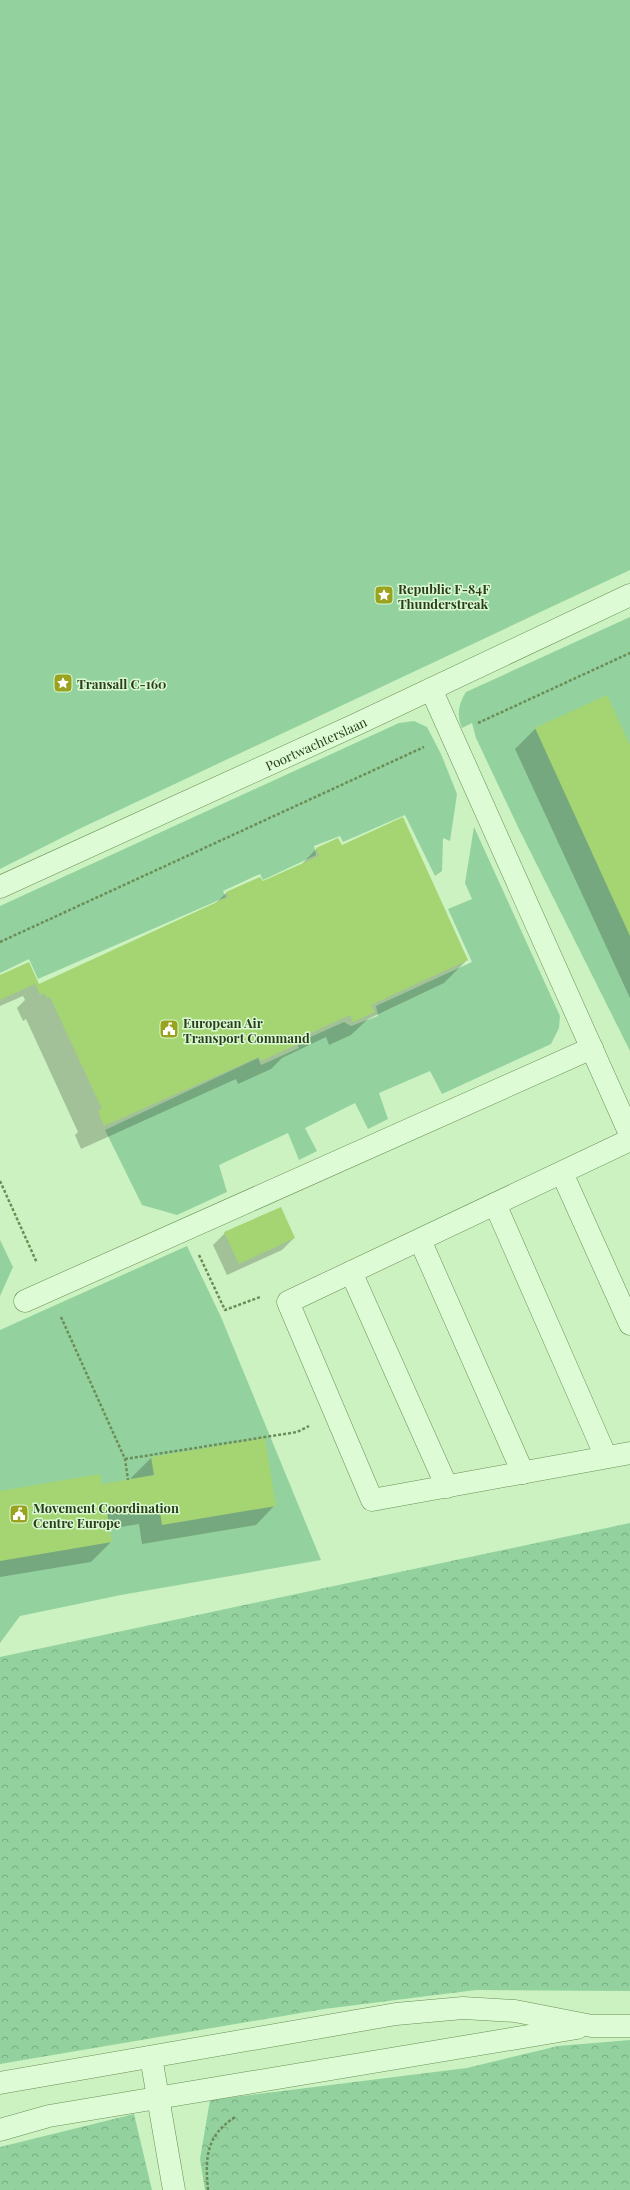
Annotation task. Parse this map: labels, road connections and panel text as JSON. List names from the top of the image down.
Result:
{
  "streets": {
    "lane": ["Poortwachterslaan"]
  },
  "places": {
    "place": ["Republic F-84F Thunderstreak", "Transall C-160"],
    "public building": ["European Air Transport Command", "Movement Coordination Centre Europe"]
  }
}
